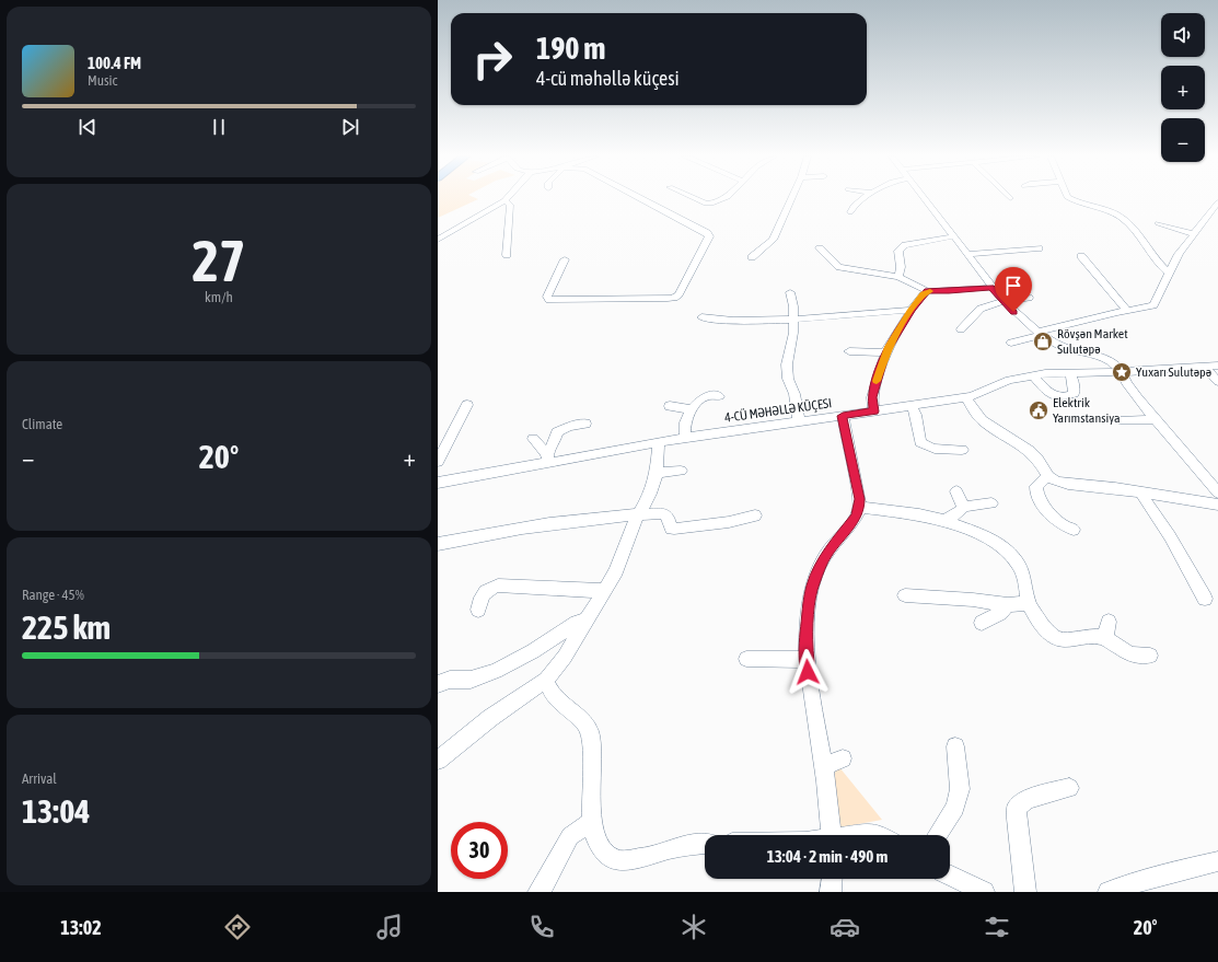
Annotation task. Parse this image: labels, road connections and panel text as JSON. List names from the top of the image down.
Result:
{
  "streets": {
    "street": ["4-CÜ MƏHƏLLƏ KÜÇESI"]
  },
  "places": {
    "shop": ["Rövşən Market Sulutəpə"],
    "place": ["Yuxarı Sulutəpə"],
    "public building": ["Elektrik Yarımstansiya"]
  },
  "page": {
    "map_buttons": ["+", "−"],
    "turn": ["190 m", "4-cü məhəllə küçesi"],
    "song": ["100.4 FM", "Music"],
    "tile": [
      ["27", "km/h"],
      "Climate",
      ["Range · 45%", "225 km"],
      ["Arrival", "13:04"]
    ],
    "heat": ["−", "20°", "+"],
    "limit": "30",
    "trip": "13:04 · 2 min · 490 m",
    "tabs": ["13:02", "20°"]
  }
}
